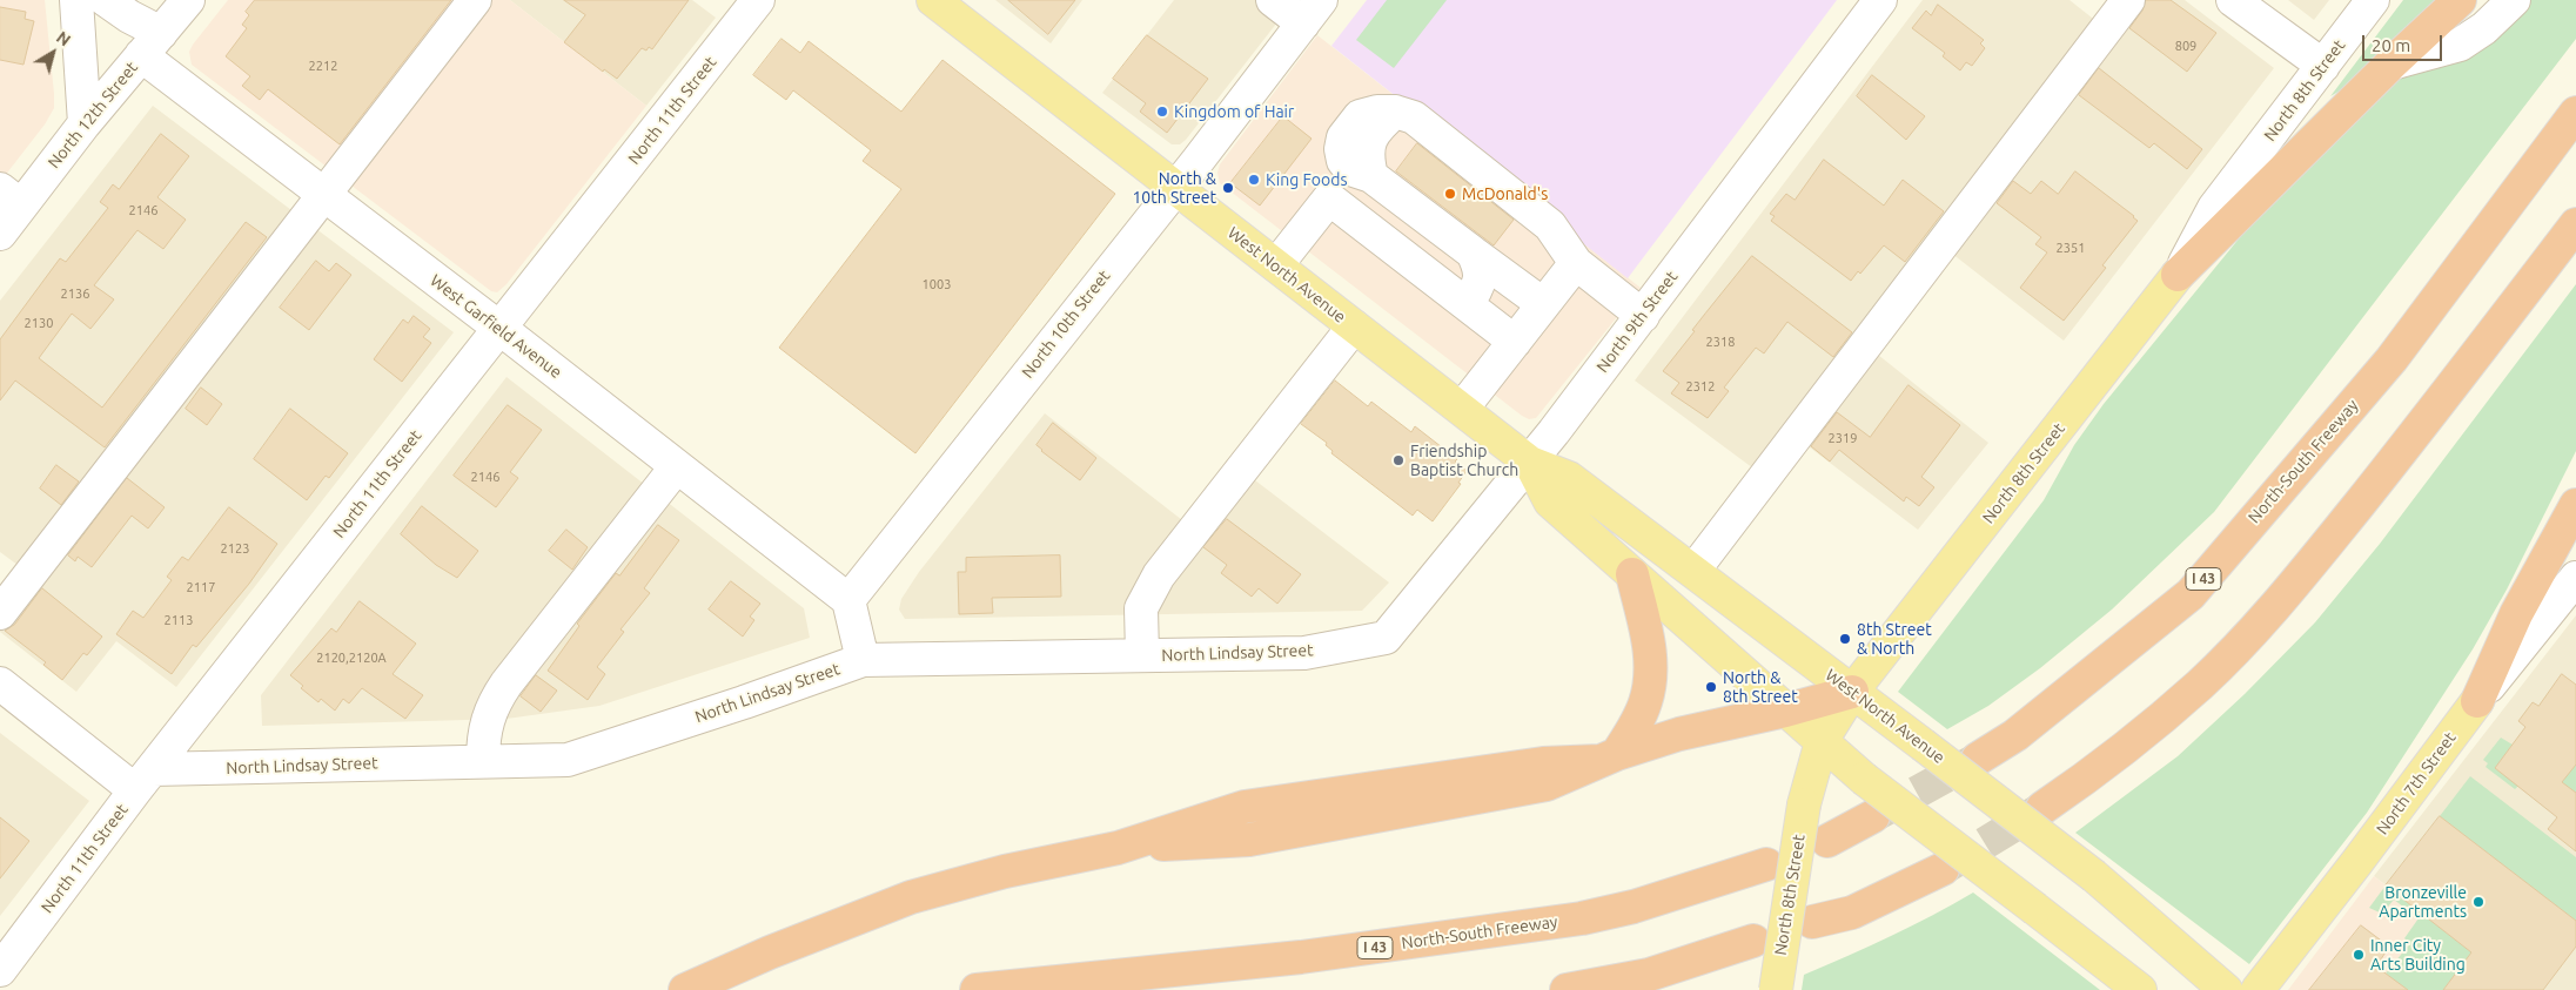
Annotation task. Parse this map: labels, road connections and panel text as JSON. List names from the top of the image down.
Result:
{
  "streets": {
    "highway": ["North-South Freeway", "I 43"],
    "main road": ["North 8th Street", "West North Avenue", "North 7th Street"],
    "street": [
      "North 11th Street",
      "North 12th Street",
      "North 9th Street",
      "North 10th Street",
      "West Garfield Avenue",
      "North Lindsay Street"
    ]
  },
  "crossings": [
    ["North 8th Street", "West North Avenue"],
    ["North 11th Street", "West Garfield Avenue"],
    ["North 11th Street", "North Lindsay Street"],
    ["North 12th Street", "West Garfield Avenue"],
    ["West North Avenue", "North 9th Street"],
    ["West North Avenue", "North 10th Street"],
    ["North 9th Street", "North Lindsay Street"],
    ["North 10th Street", "West Garfield Avenue"]
  ],
  "places": [
    "Kingdom of Hair",
    "King Foods",
    "North & 10th Street",
    "McDonald's",
    "Friendship Baptist Church",
    "8th Street & North",
    "North & 8th Street",
    "Bronzeville Apartments",
    "Inner City Arts Building"
  ],
  "house_numbers": [
    "809",
    "2212",
    "2146",
    "2351",
    "1003",
    "2136",
    "2130",
    "2318",
    "2312",
    "2319",
    "2146",
    "2123",
    "2117",
    "2113",
    "2120,2120A"
  ],
  "scale_bar": "20 m",
  "north": "top right"
}
